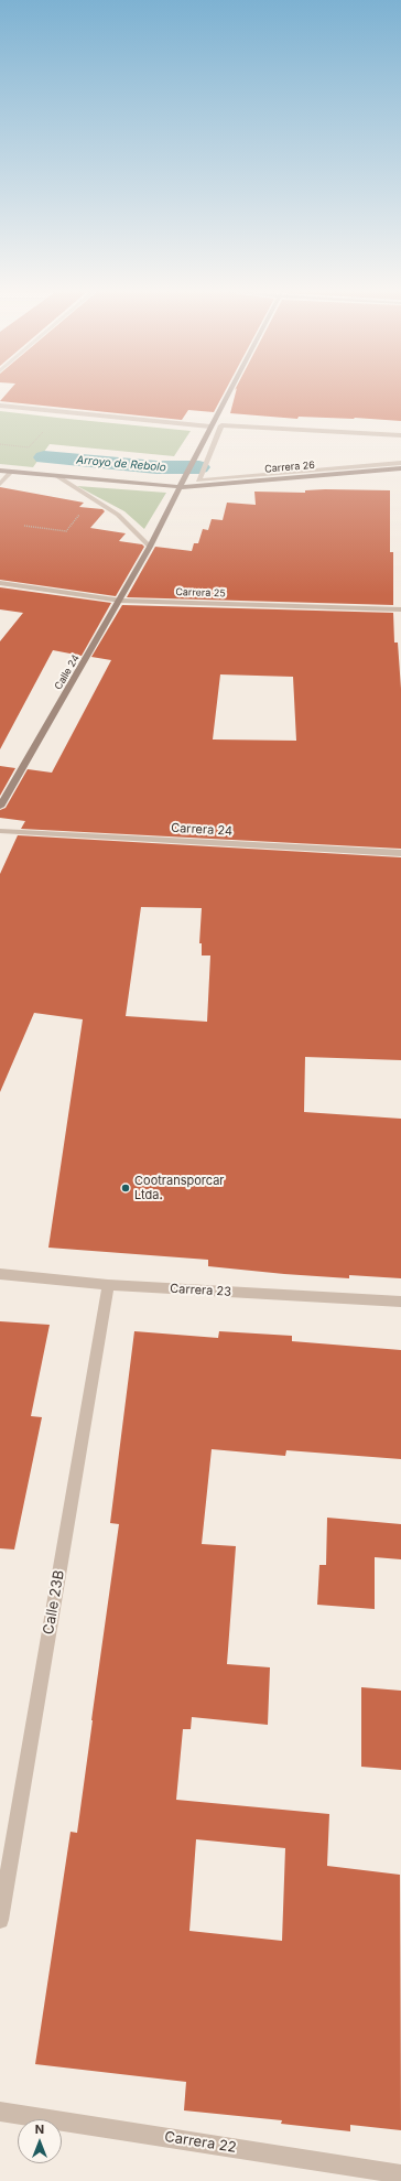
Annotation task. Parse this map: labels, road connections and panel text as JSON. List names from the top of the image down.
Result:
{
  "streets": {
    "street": [
      "Carrera 26",
      "Carrera 25",
      "Calle 24",
      "Carrera 24",
      "Carrera 23",
      "Calle 23B",
      "Carrera 22"
    ]
  },
  "crossings": [
    ["Carrera 26", "Calle 24"],
    ["Carrera 25", "Calle 24"],
    ["Carrera 23", "Calle 23B"]
  ],
  "water": ["Arroyo de Rebolo"],
  "places": ["Cootransporcar Ltda."],
  "north": "top"
}
